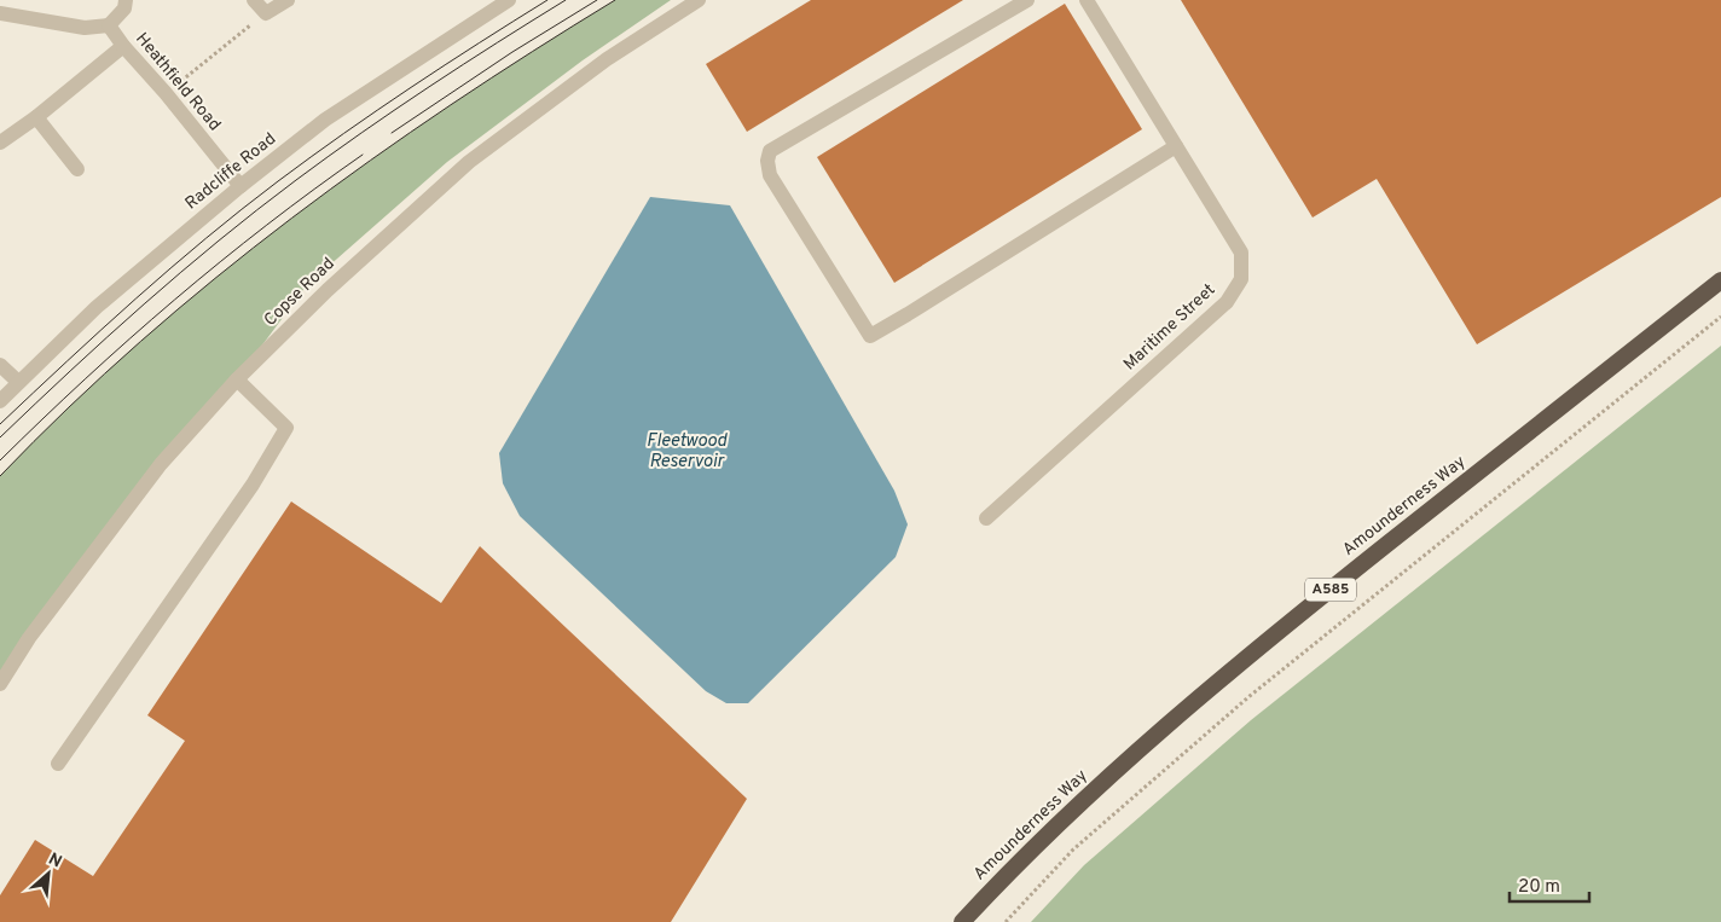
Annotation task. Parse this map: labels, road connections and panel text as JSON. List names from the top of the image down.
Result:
{
  "streets": {
    "highway": ["Amounderness Way", "A585"],
    "street": [
      "Heathfield Road",
      "Radcliffe Road",
      "Copse Road",
      "Maritime Street"
    ]
  },
  "crossings": [
    ["Heathfield Road", "Radcliffe Road"]
  ],
  "water": ["Fleetwood Reservoir"],
  "scale_bar": "20 m",
  "north": "top right"
}
